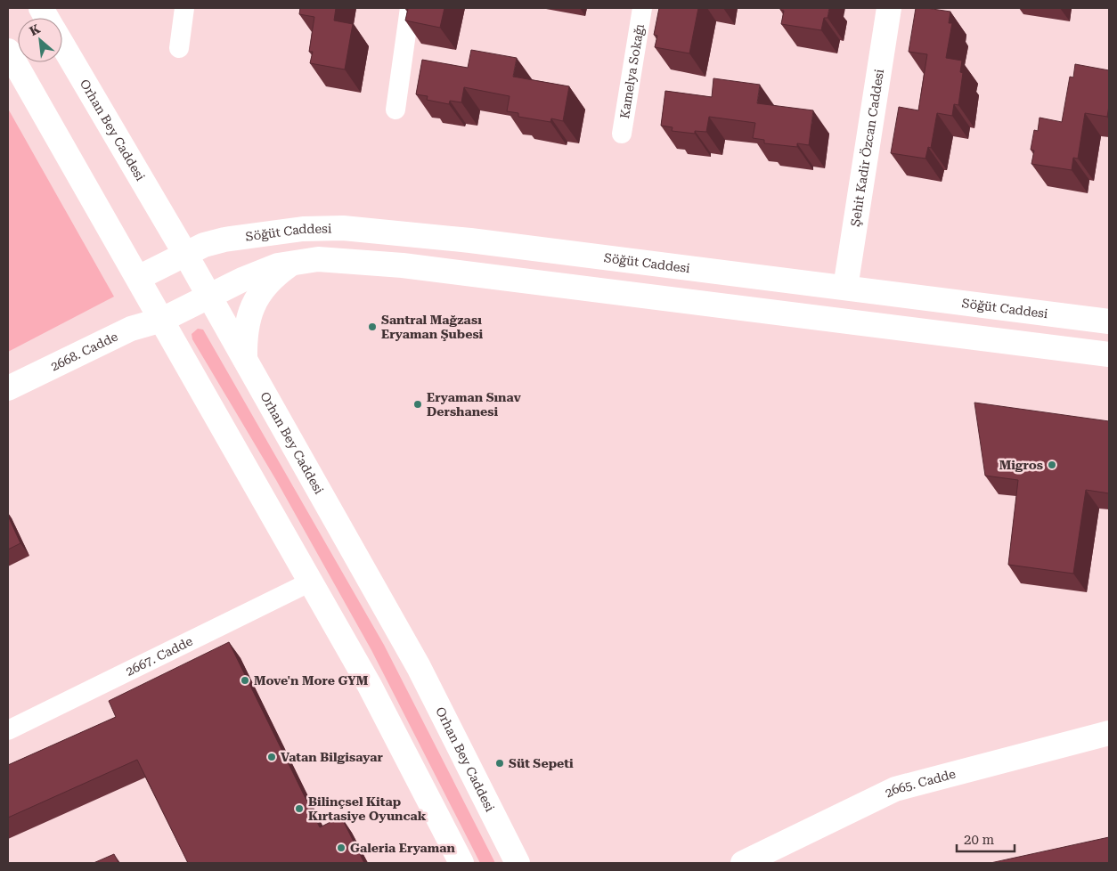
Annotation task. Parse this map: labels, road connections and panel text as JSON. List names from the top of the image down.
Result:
{
  "streets": {
    "main road": [
      "Orhan Bey Caddesi",
      "Şehit Kadir Özcan Caddesi",
      "Söğüt Caddesi",
      "2668. Cadde",
      "2665. Cadde"
    ],
    "street": ["Kamelya Sokağı", "2667. Cadde"]
  },
  "crossings": [
    ["Orhan Bey Caddesi", "Söğüt Caddesi"],
    ["Orhan Bey Caddesi", "2668. Cadde"],
    ["Şehit Kadir Özcan Caddesi", "Söğüt Caddesi"]
  ],
  "places": [
    "Santral Mağzası Eryaman Şubesi",
    "Eryaman Sınav Dershanesi",
    "Migros",
    "Move'n More GYM",
    "Vatan Bilgisayar",
    "Süt Sepeti",
    "Bilinçsel Kitap Kırtasiye Oyuncak",
    "Galeria Eryaman"
  ],
  "scale_bar": "20 m",
  "north": "top left"
}
